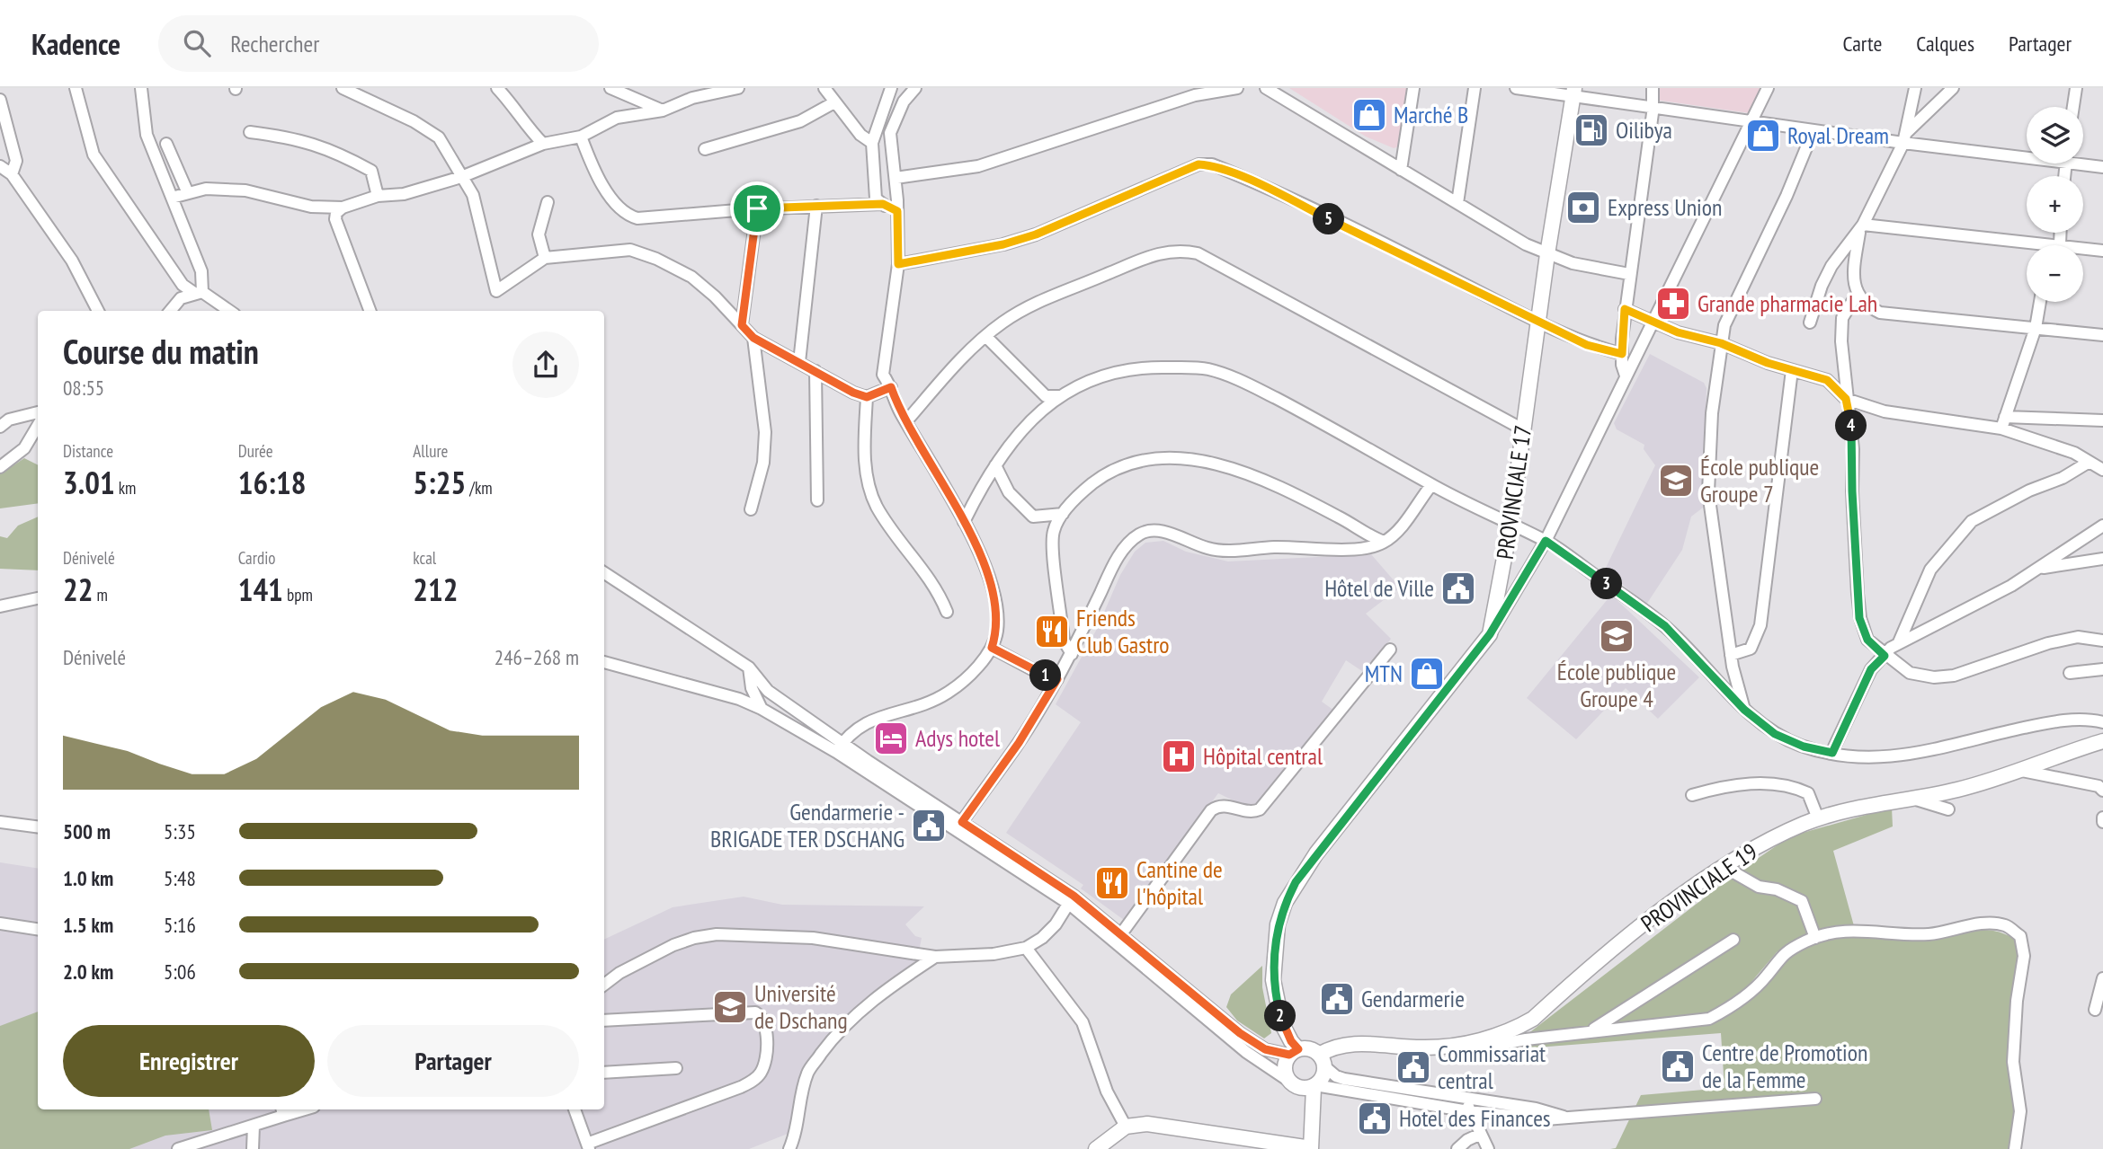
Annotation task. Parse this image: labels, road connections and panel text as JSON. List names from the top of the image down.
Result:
{
  "streets": {
    "main road": ["PROVINCIALE 17", "PROVINCIALE 19"]
  },
  "crossings": [
    ["PROVINCIALE 17", "PROVINCIALE 19"]
  ],
  "places": {
    "shop": ["Marché B", "Royal Dream", "MTN"],
    "fuel station": ["Oilibya"],
    "bank": ["Express Union"],
    "pharmacy": ["Grande pharmacie Lah"],
    "school or university": ["École publique Groupe 7", "École publique Groupe 4", "Université de Dschang"],
    "public building": [
      "Hôtel de Ville",
      "Gendarmerie - BRIGADE TER DSCHANG",
      "Gendarmerie",
      "Centre de Promotion de la Femme",
      "Commissariat central",
      "Hotel des Finances"
    ],
    "restaurant": ["Friends Club Gastro", "Cantine de l'hôpital"],
    "hotel": ["Adys hotel"],
    "hospital": ["Hôpital central"]
  },
  "page": {
    "header": "Kadence",
    "search": "Rechercher",
    "nav": ["Carte", "Calques", "Partager"],
    "map_buttons": ["+", "−"],
    "pins": [
      "5",
      "4",
      "3",
      "1",
      "2"
    ],
    "heading": ["Course du matin", "08:55"],
    "stats": [
      ["Distance", "3.01 km"],
      ["Durée", "16:18"],
      ["Allure", "5:25 /km"],
      ["Dénivelé", "22 m"],
      ["Cardio", "141 bpm"],
      ["kcal", "212"]
    ],
    "chart": ["Dénivelé", "246–268 m"],
    "list": [
      {
        "name": "500 m",
        "note": "5:35"
      },
      {
        "name": "1.0 km",
        "note": "5:48"
      },
      {
        "name": "1.5 km",
        "note": "5:16"
      },
      {
        "name": "2.0 km",
        "note": "5:06"
      }
    ],
    "buttons": ["Enregistrer", "Partager"]
  }
}
